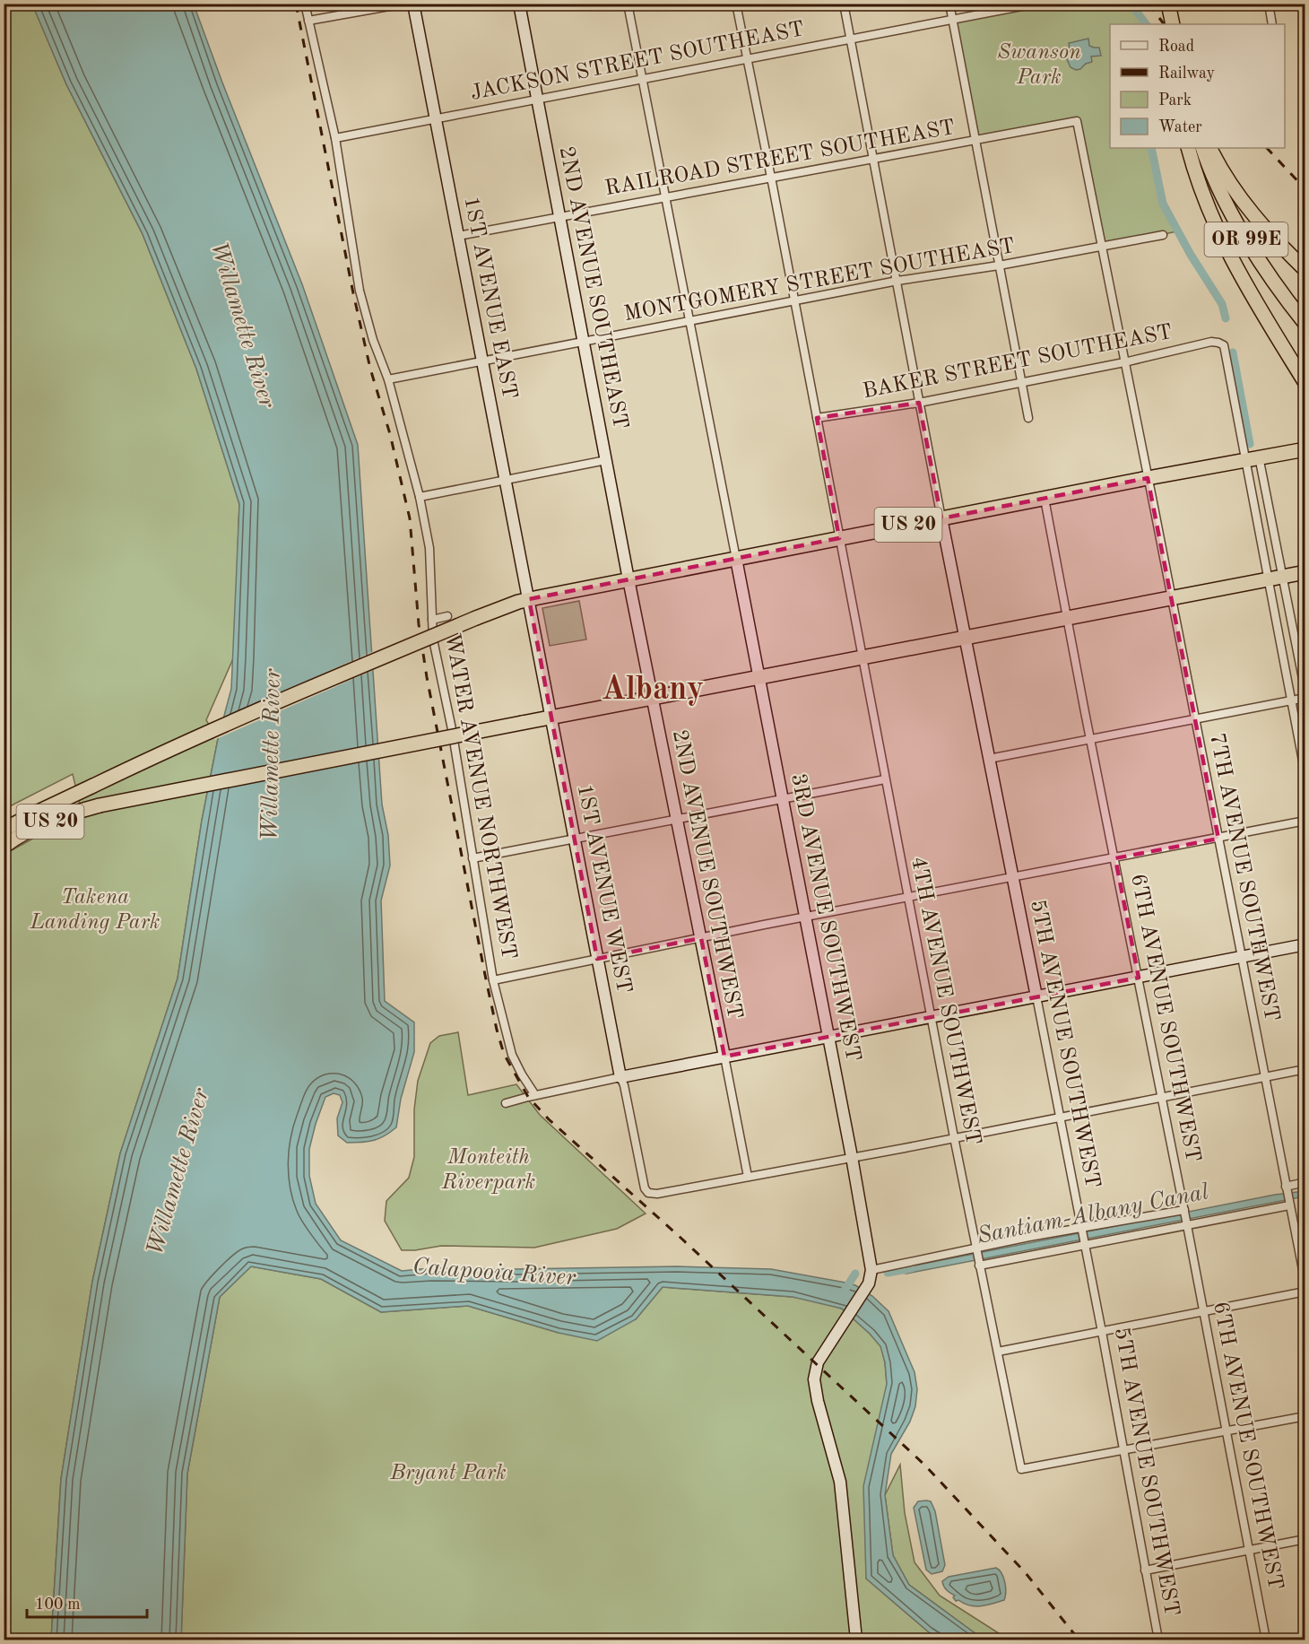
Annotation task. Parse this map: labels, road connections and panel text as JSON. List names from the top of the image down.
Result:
{
  "streets": {
    "highway": ["OR 99E", "US 20"],
    "street": [
      "JACKSON STREET SOUTHEAST",
      "RAILROAD STREET SOUTHEAST",
      "MONTGOMERY STREET SOUTHEAST",
      "2ND AVENUE SOUTHEAST",
      "1ST AVENUE EAST",
      "BAKER STREET SOUTHEAST",
      "WATER AVENUE NORTHWEST",
      "2ND AVENUE SOUTHWEST",
      "7TH AVENUE SOUTHWEST",
      "1ST AVENUE WEST",
      "3RD AVENUE SOUTHWEST",
      "4TH AVENUE SOUTHWEST",
      "6TH AVENUE SOUTHWEST",
      "5TH AVENUE SOUTHWEST"
    ]
  },
  "crossings": [
    ["JACKSON STREET SOUTHEAST", "2ND AVENUE SOUTHEAST"],
    ["JACKSON STREET SOUTHEAST", "1ST AVENUE EAST"],
    ["JACKSON STREET SOUTHEAST", "WATER AVENUE NORTHWEST"],
    ["JACKSON STREET SOUTHEAST", "4TH AVENUE SOUTHWEST"],
    ["RAILROAD STREET SOUTHEAST", "2ND AVENUE SOUTHEAST"],
    ["RAILROAD STREET SOUTHEAST", "1ST AVENUE EAST"],
    ["RAILROAD STREET SOUTHEAST", "7TH AVENUE SOUTHWEST"],
    ["RAILROAD STREET SOUTHEAST", "4TH AVENUE SOUTHWEST"],
    ["MONTGOMERY STREET SOUTHEAST", "2ND AVENUE SOUTHEAST"],
    ["MONTGOMERY STREET SOUTHEAST", "1ST AVENUE EAST"],
    ["MONTGOMERY STREET SOUTHEAST", "WATER AVENUE NORTHWEST"],
    ["MONTGOMERY STREET SOUTHEAST", "7TH AVENUE SOUTHWEST"],
    ["MONTGOMERY STREET SOUTHEAST", "4TH AVENUE SOUTHWEST"],
    ["2ND AVENUE SOUTHEAST", "US 20"],
    ["2ND AVENUE SOUTHEAST", "2ND AVENUE SOUTHWEST"],
    ["1ST AVENUE EAST", "US 20"],
    ["1ST AVENUE EAST", "1ST AVENUE WEST"],
    ["BAKER STREET SOUTHEAST", "US 20"],
    ["BAKER STREET SOUTHEAST", "7TH AVENUE SOUTHWEST"],
    ["BAKER STREET SOUTHEAST", "4TH AVENUE SOUTHWEST"],
    ["US 20", "2ND AVENUE SOUTHWEST"],
    ["US 20", "7TH AVENUE SOUTHWEST"],
    ["US 20", "1ST AVENUE WEST"],
    ["US 20", "3RD AVENUE SOUTHWEST"],
    ["US 20", "4TH AVENUE SOUTHWEST"],
    ["US 20", "6TH AVENUE SOUTHWEST"],
    ["US 20", "5TH AVENUE SOUTHWEST"],
    ["2ND AVENUE SOUTHWEST", "1ST AVENUE WEST"],
    ["4TH AVENUE SOUTHWEST", "5TH AVENUE SOUTHWEST"]
  ],
  "districts": ["Albany"],
  "water": ["Willamette River", "Santiam-Albany Canal", "Calapooia River"],
  "parks": [
    "Swanson Park",
    "Takena Landing Park",
    "Monteith Riverpark",
    "Bryant Park"
  ],
  "legend": [
    "Road",
    "Railway",
    "Park",
    "Water"
  ],
  "scale_bar": "100 m"
}
